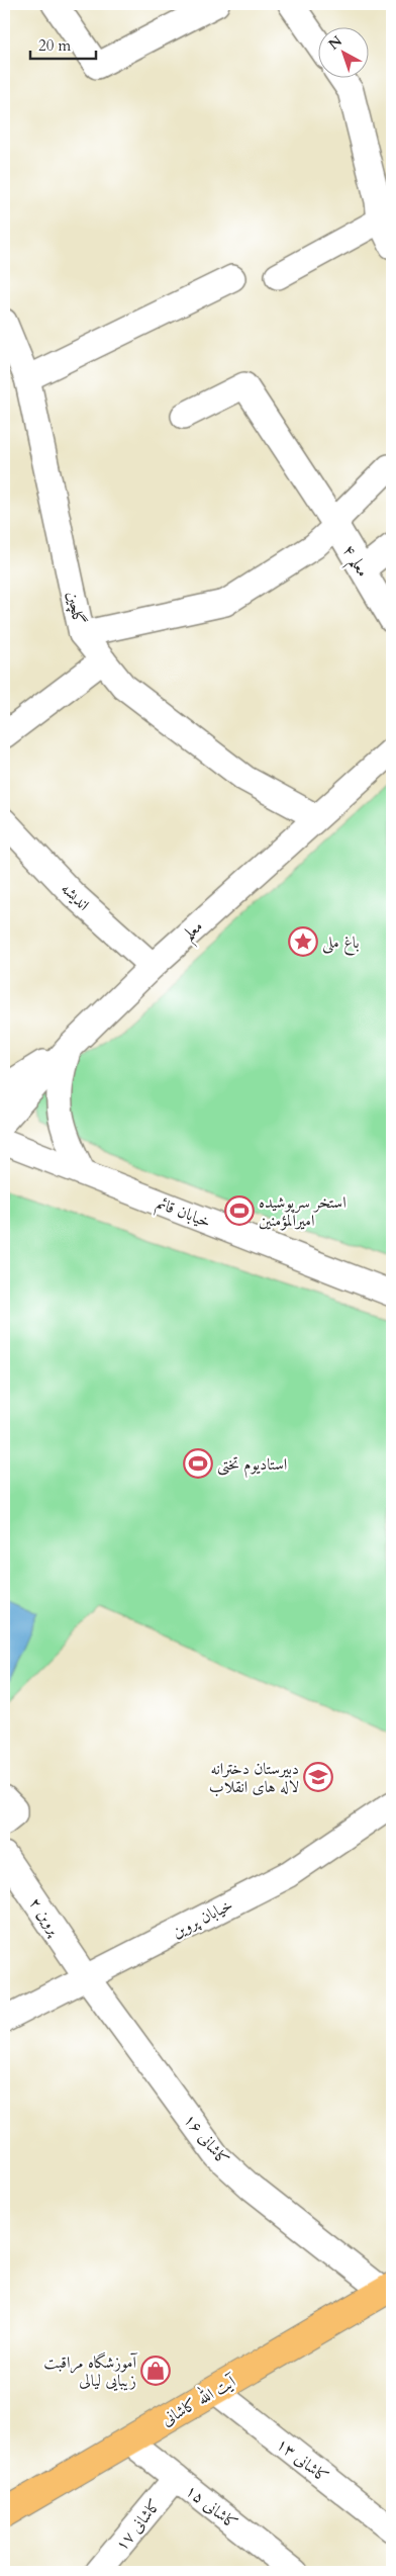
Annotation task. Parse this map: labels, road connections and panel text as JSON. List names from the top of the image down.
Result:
{
  "streets": {
    "main road": ["آیت الله کاشانی"],
    "street": [
      "معلم ۴",
      "گلچین",
      "اندیشه",
      "معلم",
      "خیابان قائم",
      "پروین ۲",
      "خیابان پروین",
      "کاشانی ۱۶",
      "کاشانی ۱۳",
      "کاشانی ۱۵",
      "کاشانی ۱۷"
    ]
  },
  "crossings": [
    ["گلچین", "معلم"],
    ["اندیشه", "معلم"],
    ["پروین ۲", "خیابان پروین"],
    ["پروین ۲", "کاشانی ۱۶"],
    ["خیابان پروین", "کاشانی ۱۶"],
    ["کاشانی ۱۶", "آیت الله کاشانی"],
    ["آیت الله کاشانی", "کاشانی ۱۳"],
    ["آیت الله کاشانی", "کاشانی ۱۵"],
    ["کاشانی ۱۵", "کاشانی ۱۷"]
  ],
  "places": {
    "place": ["باغ ملی"],
    "sports": ["استخر سرپوشیده امیرالمؤمنین", "استادیوم تختی"],
    "school or university": ["دبیرستان دخترانه لاله های انقلاب"],
    "shop": ["آموزشگاه مراقبت زیبایی لیالی"]
  },
  "scale_bar": "20 m",
  "north": "top left"
}
